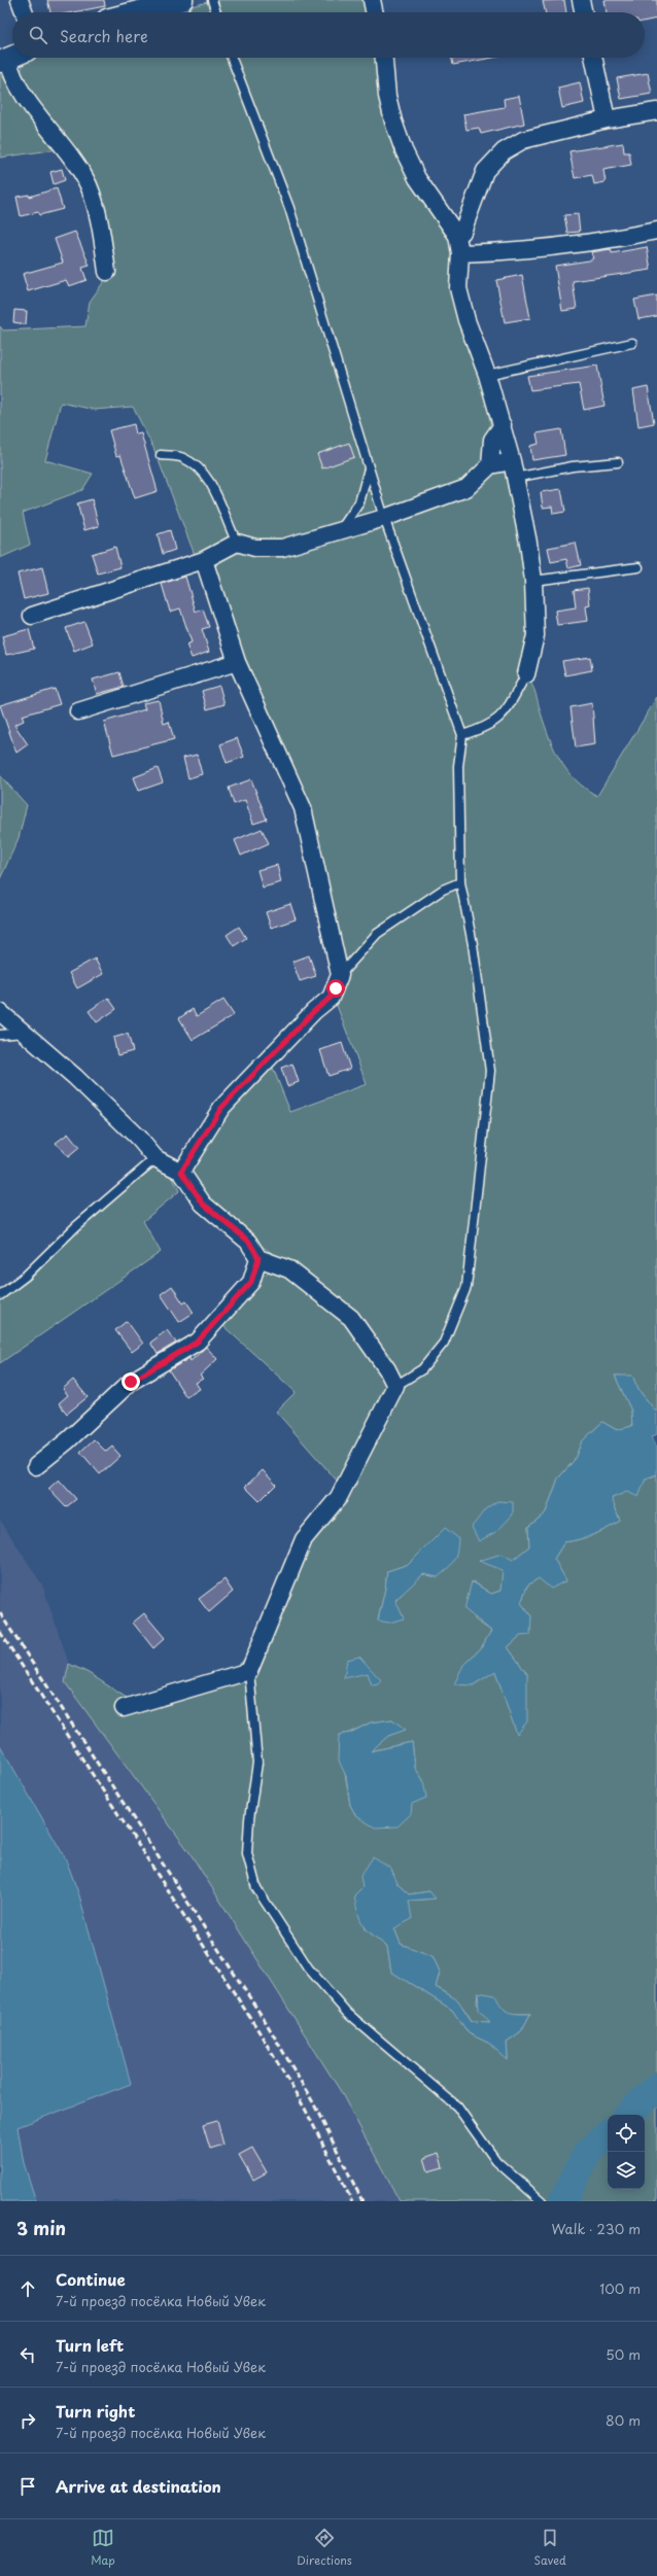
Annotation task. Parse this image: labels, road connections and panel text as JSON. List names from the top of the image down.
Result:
{
  "page": {
    "search": "Search here",
    "heading": ["3 min", "Walk · 230 m"],
    "list": [
      ["Continue", "7-й проезд посёлка Новый Увек", "100 m"],
      ["Turn left", "7-й проезд посёлка Новый Увек", "50 m"],
      ["Turn right", "7-й проезд посёлка Новый Увек", "80 m"],
      "Arrive at destination"
    ],
    "nav": ["Map", "Directions", "Saved"]
  }
}
